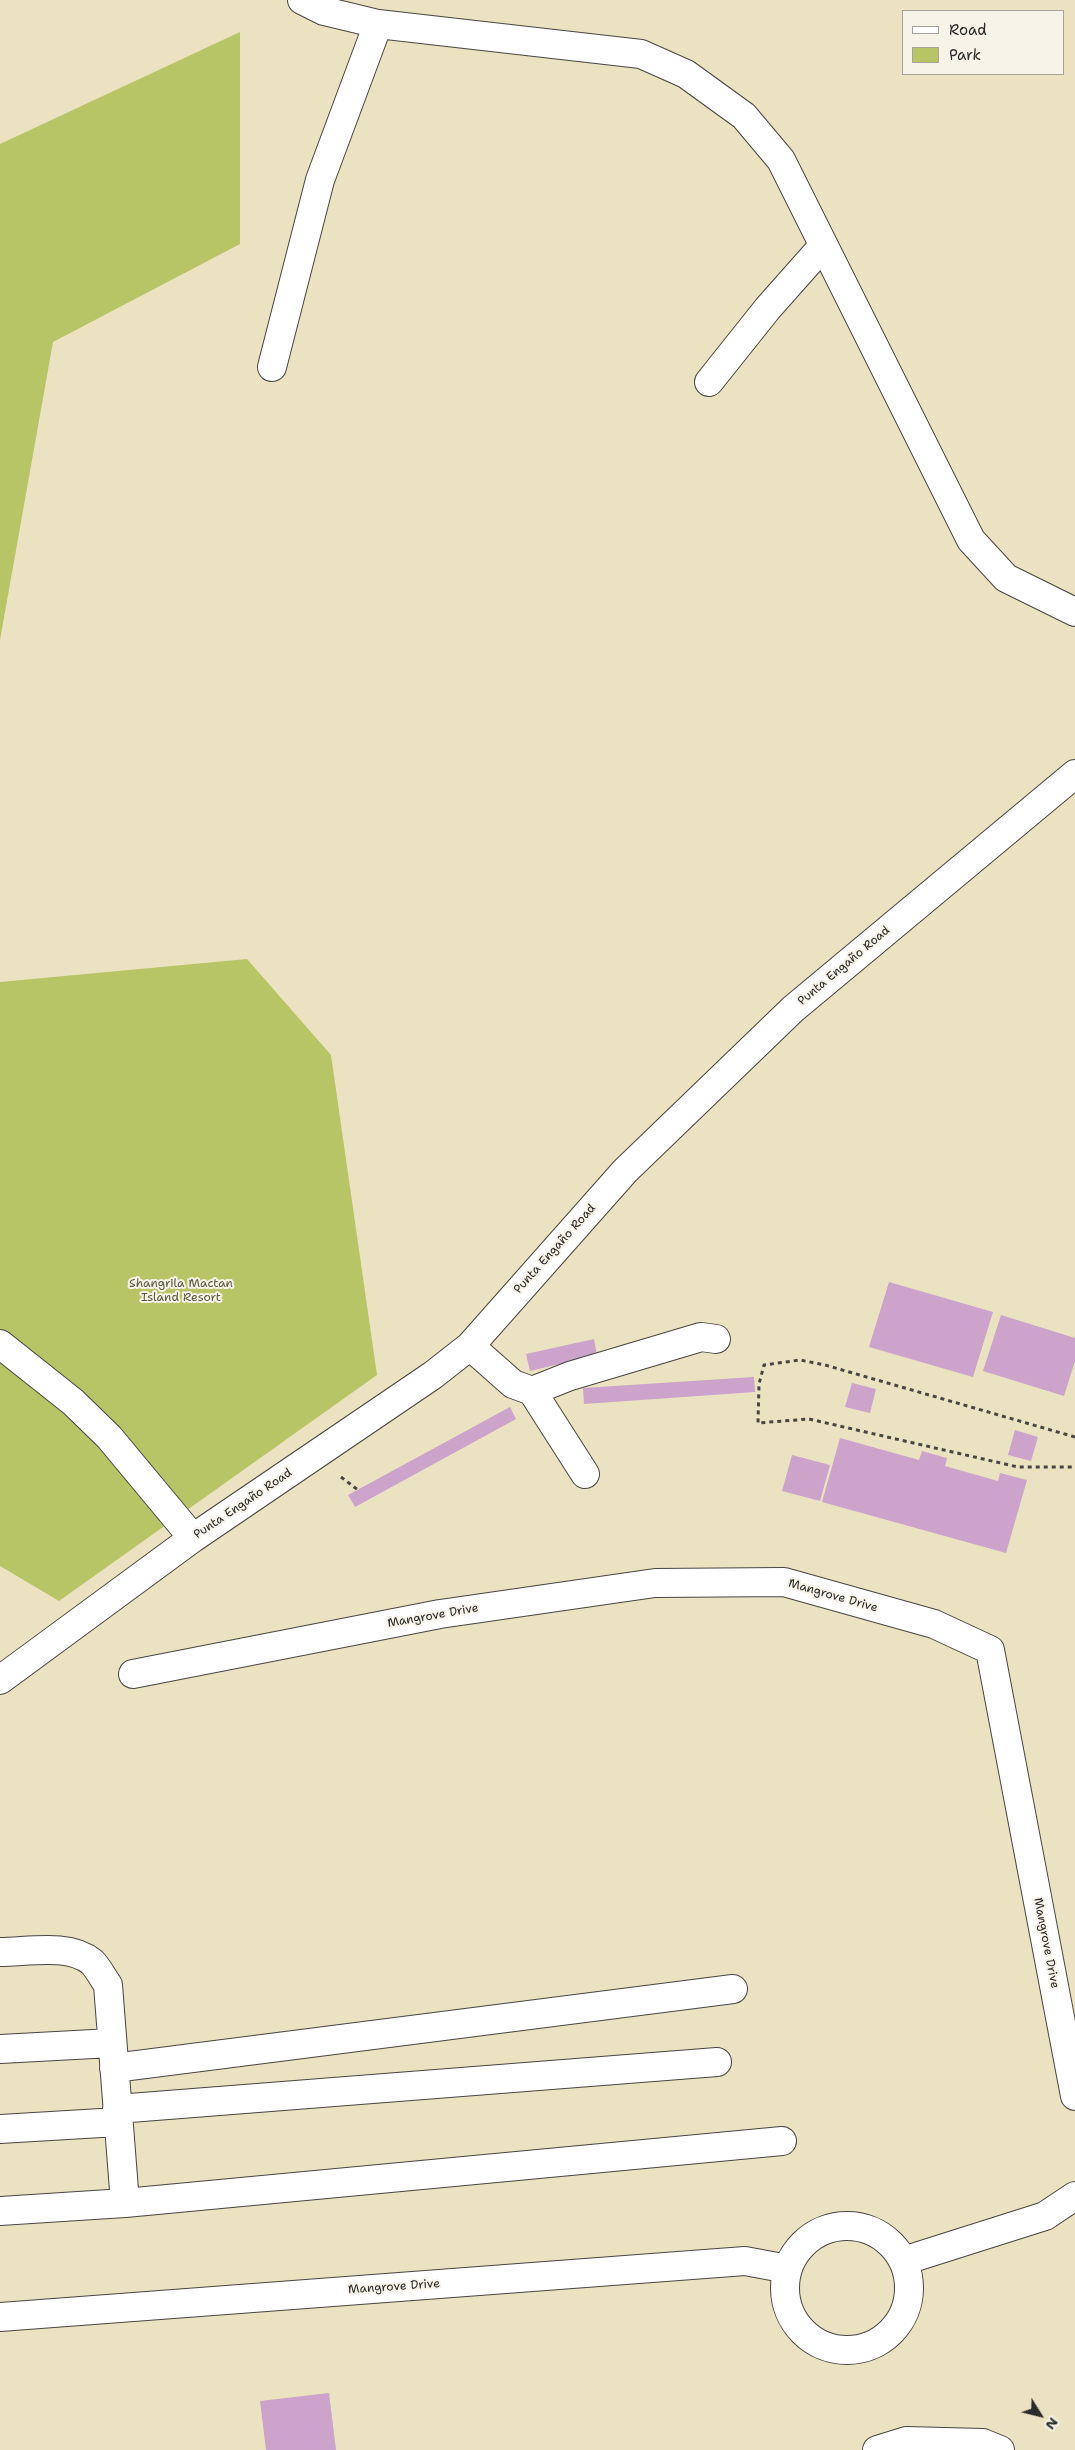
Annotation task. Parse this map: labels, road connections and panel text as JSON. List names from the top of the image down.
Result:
{
  "streets": {
    "street": ["Punta Engaño Road", "Mangrove Drive"]
  },
  "parks": ["Shangrila Mactan Island Resort"],
  "legend": ["Road", "Park"],
  "north": "bottom right"
}
